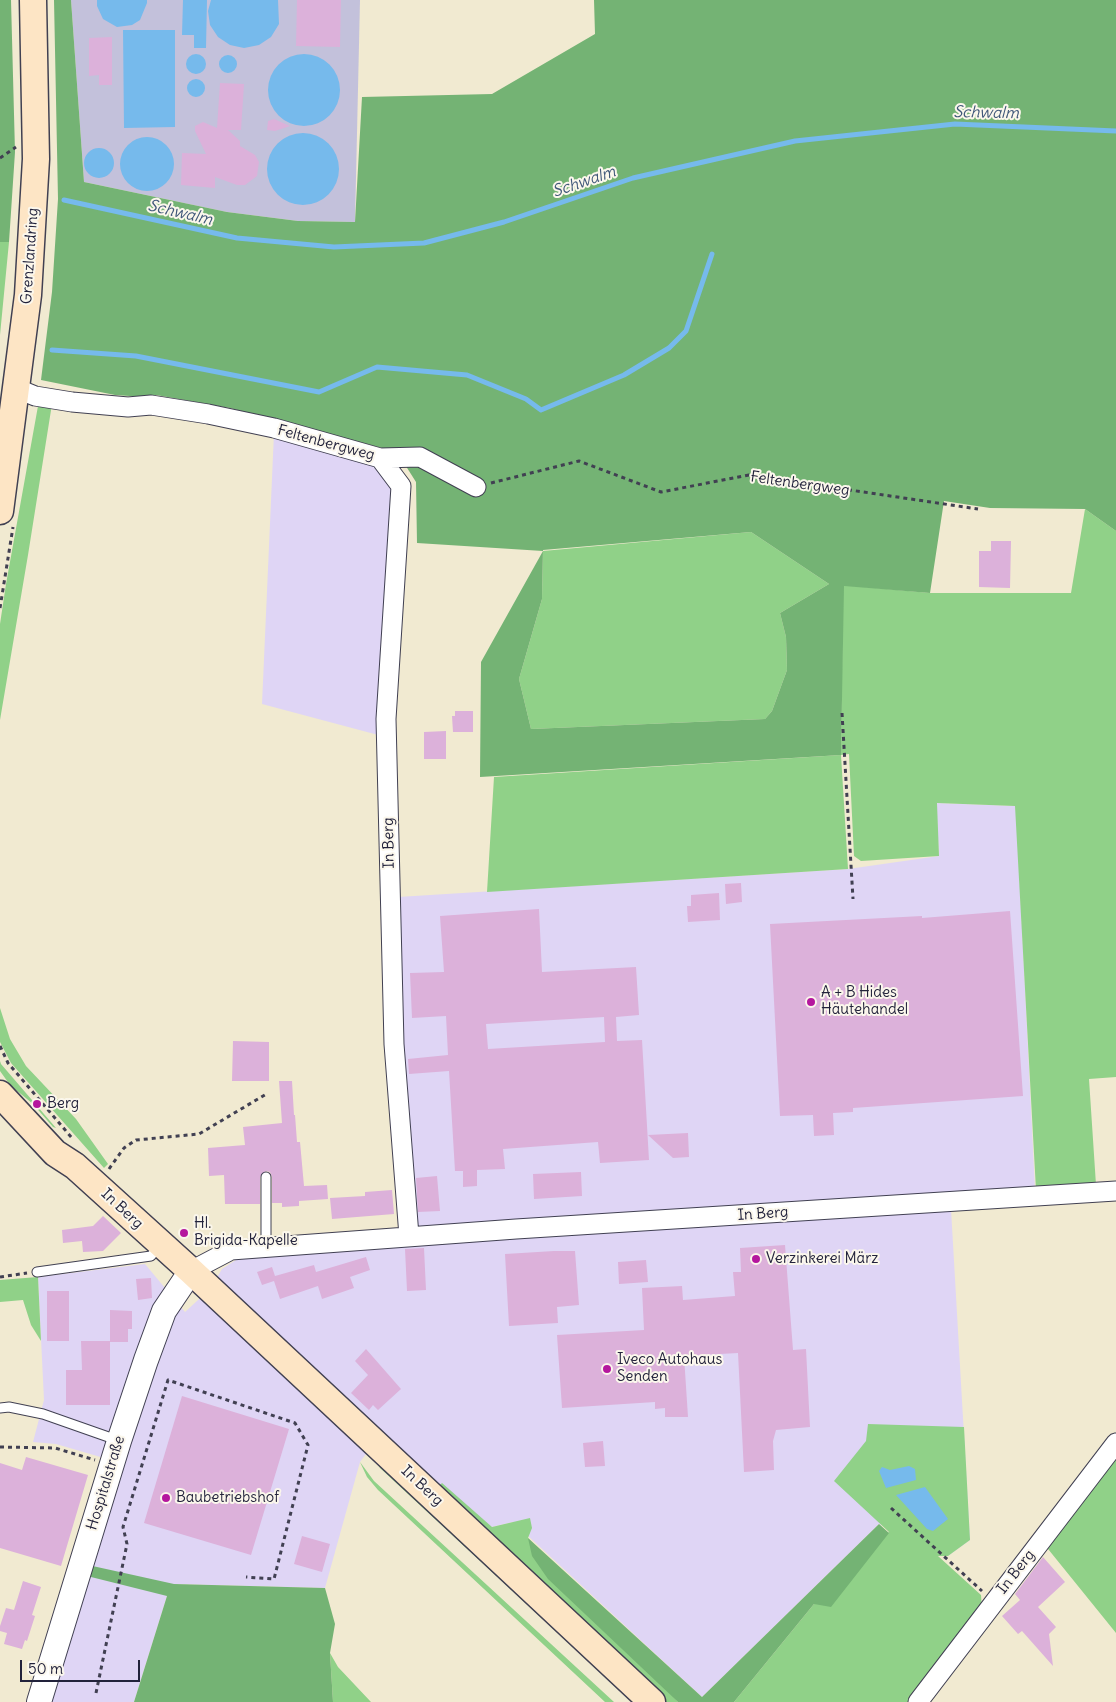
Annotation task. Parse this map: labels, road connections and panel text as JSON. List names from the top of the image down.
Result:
{
  "streets": {
    "main road": ["Grenzlandring", "In Berg"],
    "street": ["Feltenbergweg", "Hospitalstraße"]
  },
  "crossings": [
    ["Grenzlandring", "Feltenbergweg"],
    ["Feltenbergweg", "In Berg"],
    ["In Berg", "Hospitalstraße"]
  ],
  "water": ["Schwalm"],
  "places": [
    "A + B Hides Häutehandel",
    "Berg",
    "Hl. Brigida-Kapelle",
    "Verzinkerei März",
    "Iveco Autohaus Senden",
    "Baubetriebshof"
  ],
  "scale_bar": "50 m"
}
